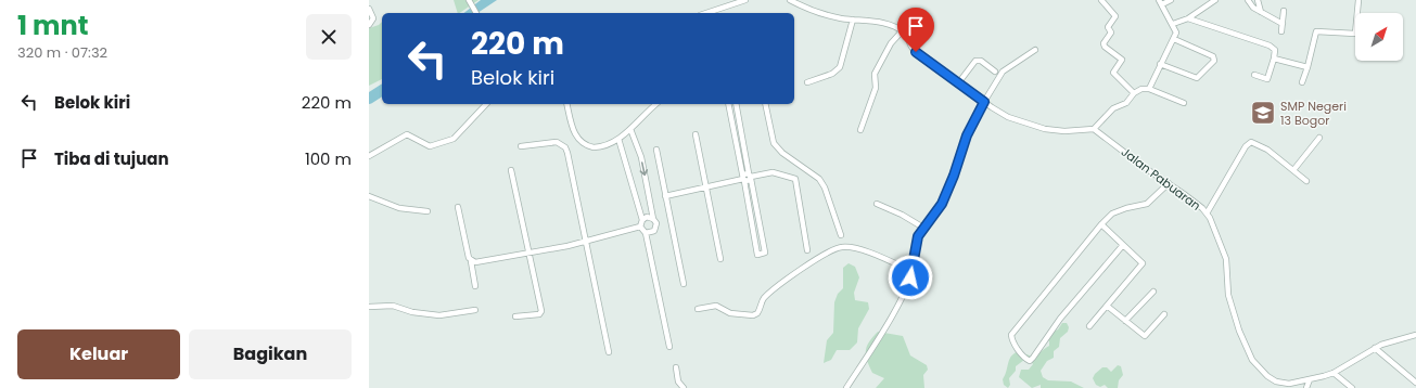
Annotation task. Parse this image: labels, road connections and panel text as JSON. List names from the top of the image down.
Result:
{
  "streets": {
    "street": ["Jalan Pabuaran"]
  },
  "places": {
    "school or university": ["SMP Negeri 13 Bogor"]
  },
  "north": "top right",
  "page": {
    "heading": ["1 mnt", "320 m · 07:32"],
    "turn": ["220 m", "Belok kiri"],
    "list": [
      {
        "name": "Belok kiri",
        "value": "220 m"
      },
      {
        "name": "Tiba di tujuan",
        "value": "100 m"
      }
    ],
    "buttons": ["Keluar", "Bagikan"]
  }
}
